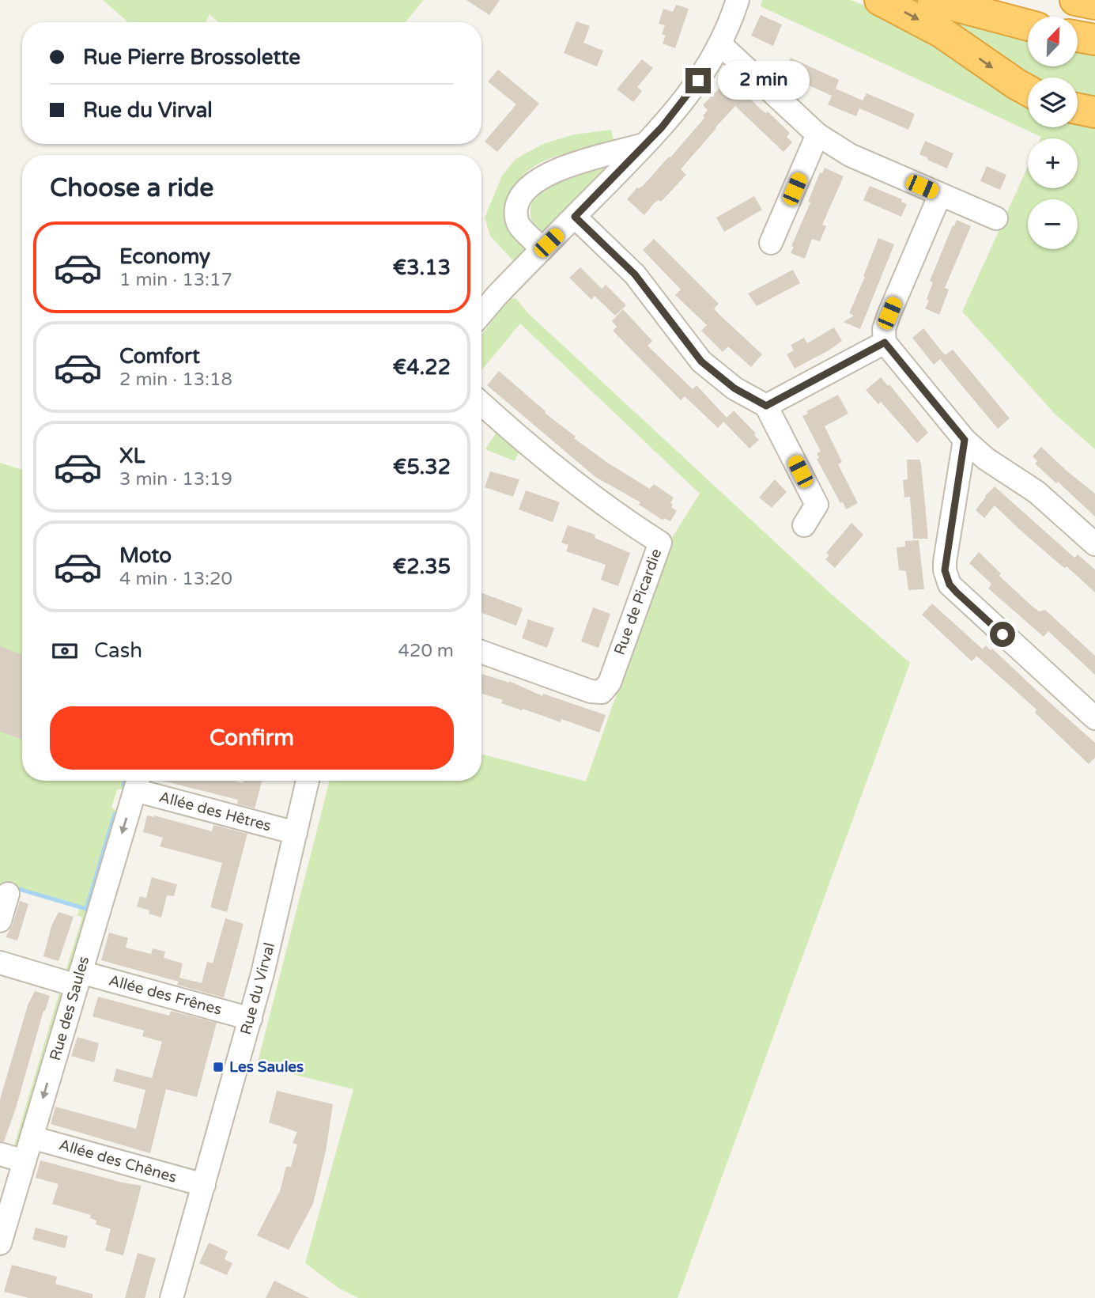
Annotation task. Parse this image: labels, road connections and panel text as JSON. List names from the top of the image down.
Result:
{
  "streets": {
    "street": [
      "Rue de Picardie",
      "Allée des Hêtres",
      "Rue du Virval",
      "Allée des Frênes",
      "Rue des Saules",
      "Allée des Chênes"
    ]
  },
  "crossings": [
    ["Allée des Hêtres", "Rue du Virval"],
    ["Allée des Hêtres", "Rue des Saules"],
    ["Rue du Virval", "Allée des Frênes"],
    ["Rue du Virval", "Allée des Chênes"],
    ["Allée des Frênes", "Rue des Saules"],
    ["Rue des Saules", "Allée des Chênes"]
  ],
  "one_way": ["Rue des Saules"],
  "places": {
    "transit": ["Les Saules"]
  },
  "north": "top right",
  "page": {
    "map_buttons": ["+", "−"],
    "banner": ["Rue Pierre Brossolette", "Rue du Virval"],
    "bubble": "2 min",
    "heading": "Choose a ride",
    "list": [
      {
        "name": "Economy",
        "note": "1 min · 13:17",
        "value": "€3.13"
      },
      {
        "name": "Comfort",
        "note": "2 min · 13:18",
        "value": "€4.22"
      },
      {
        "name": "XL",
        "note": "3 min · 13:19",
        "value": "€5.32"
      },
      {
        "name": "Moto",
        "note": "4 min · 13:20",
        "value": "€2.35"
      }
    ],
    "pay": ["Cash", "420 m"],
    "buttons": "Confirm"
  }
}
